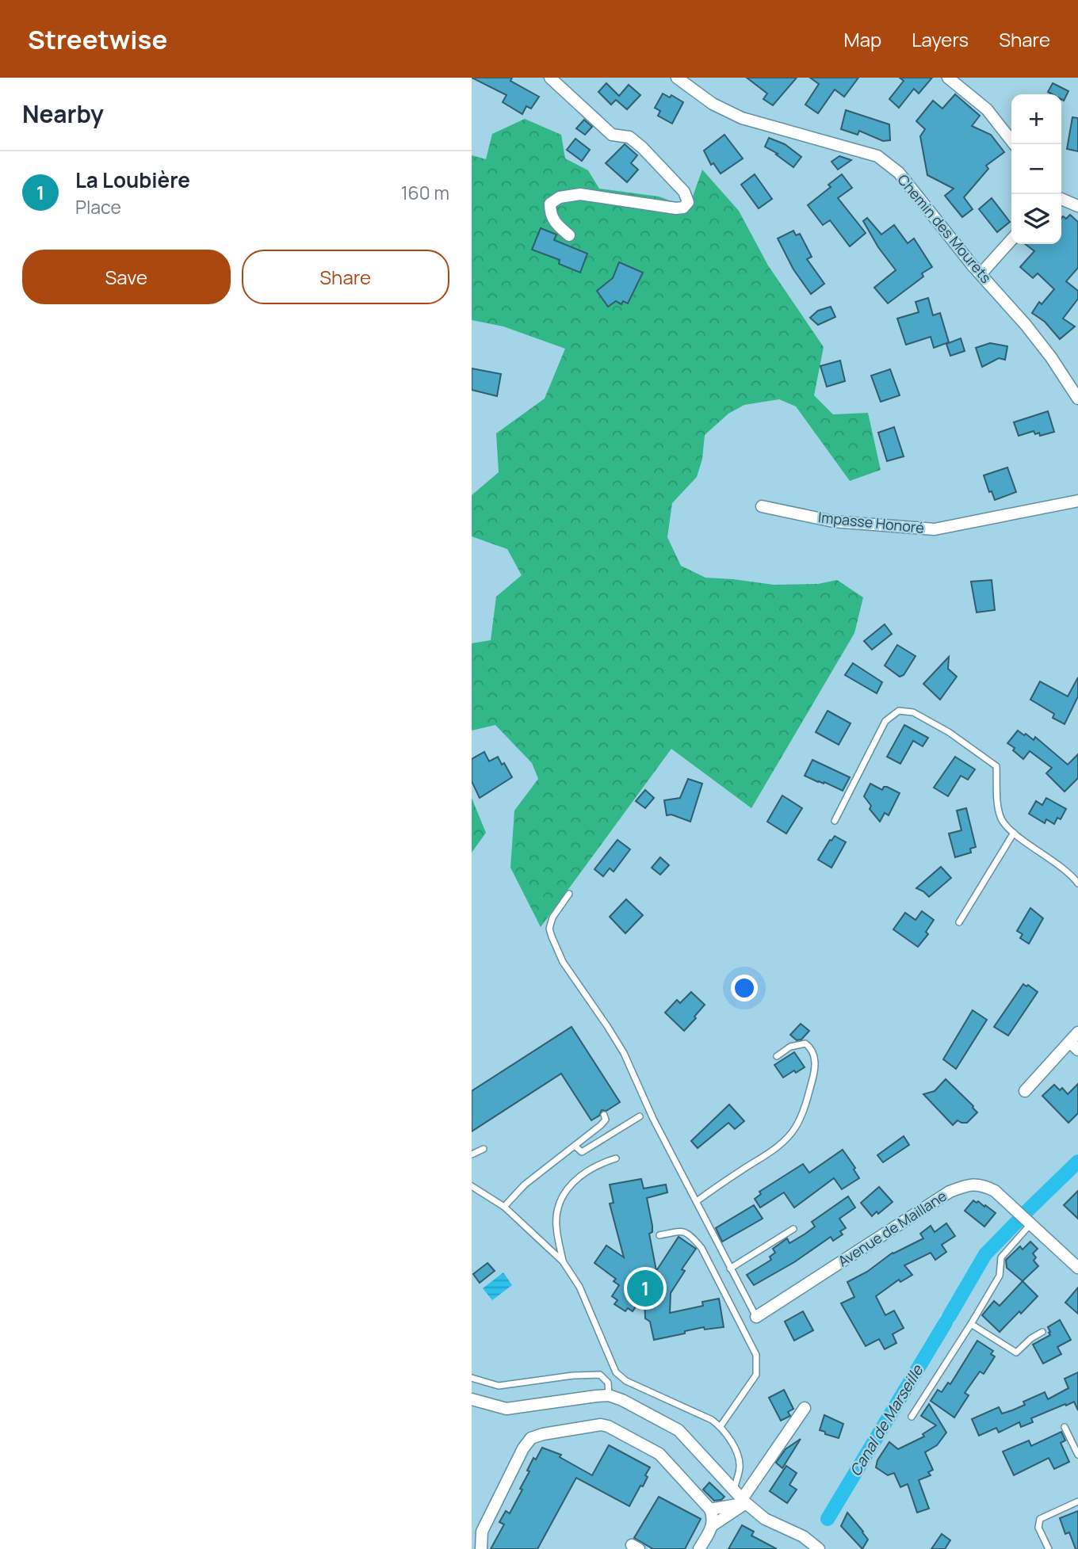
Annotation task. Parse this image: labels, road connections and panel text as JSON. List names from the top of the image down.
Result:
{
  "streets": {
    "street": ["Chemin des Mourets", "Impasse Honoré", "Avenue de Maillane"]
  },
  "water": ["Canal de Marseille"],
  "page": {
    "header": "Streetwise",
    "nav": ["Map", "Layers", "Share"],
    "heading": "Nearby",
    "map_buttons": ["+", "−"],
    "list": [
      {
        "mark": "1",
        "name": "La Loubière",
        "note": "Place",
        "value": "160 m"
      }
    ],
    "buttons": ["Save", "Share"],
    "pins": "1"
  }
}
